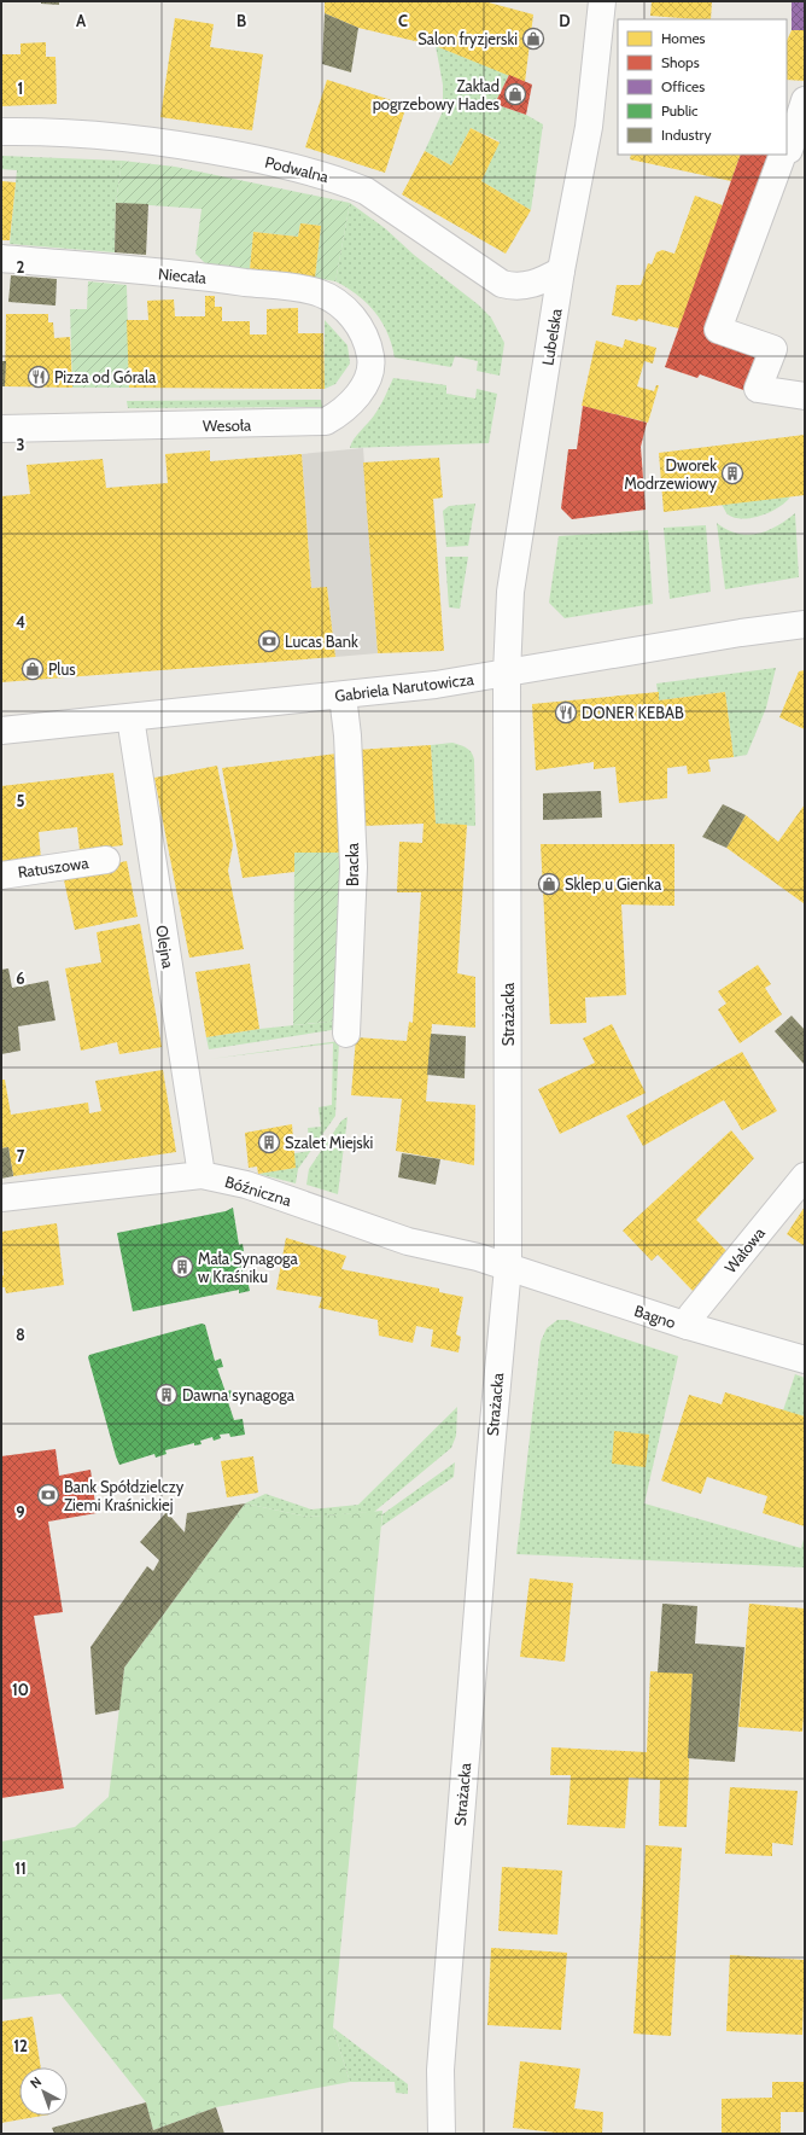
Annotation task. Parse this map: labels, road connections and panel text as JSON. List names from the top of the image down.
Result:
{
  "streets": {
    "street": [
      "Podwalna",
      "Niecała",
      "Lubelska",
      "Wesoła",
      "Gabriela Narutowicza",
      "Bracka",
      "Ratuszowa",
      "Olejna",
      "Strażacka",
      "Bóźniczna",
      "Wałowa",
      "Bagno"
    ]
  },
  "crossings": [
    ["Podwalna", "Lubelska"],
    ["Niecała", "Wesoła"],
    ["Lubelska", "Gabriela Narutowicza"],
    ["Lubelska", "Strażacka"],
    ["Gabriela Narutowicza", "Bracka"],
    ["Gabriela Narutowicza", "Olejna"],
    ["Gabriela Narutowicza", "Strażacka"],
    ["Olejna", "Bóźniczna"],
    ["Strażacka", "Bóźniczna"],
    ["Strażacka", "Bagno"],
    ["Bóźniczna", "Bagno"],
    ["Wałowa", "Bagno"]
  ],
  "places": {
    "shop": [
      "Salon fryzjerski",
      "Zakład pogrzebowy Hades",
      "Plus",
      "Sklep u Gienka"
    ],
    "restaurant": ["Pizza od Górala", "DONER KEBAB"],
    "building": [
      "Dworek Modrzewiowy",
      "Szalet Miejski",
      "Mała Synagoga w Kraśniku",
      "Dawna synagoga"
    ],
    "bank": ["Lucas Bank", "Bank Spółdzielczy Ziemi Kraśnickiej"]
  },
  "legend": [
    "Homes",
    "Shops",
    "Offices",
    "Public",
    "Industry"
  ],
  "north": "top left",
  "grid": {
    "columns": [
      "A",
      "B",
      "C",
      "D"
    ],
    "rows": [
      "1",
      "2",
      "3",
      "4",
      "5",
      "6",
      "7",
      "8",
      "9",
      "10",
      "11",
      "12"
    ]
  }
}
